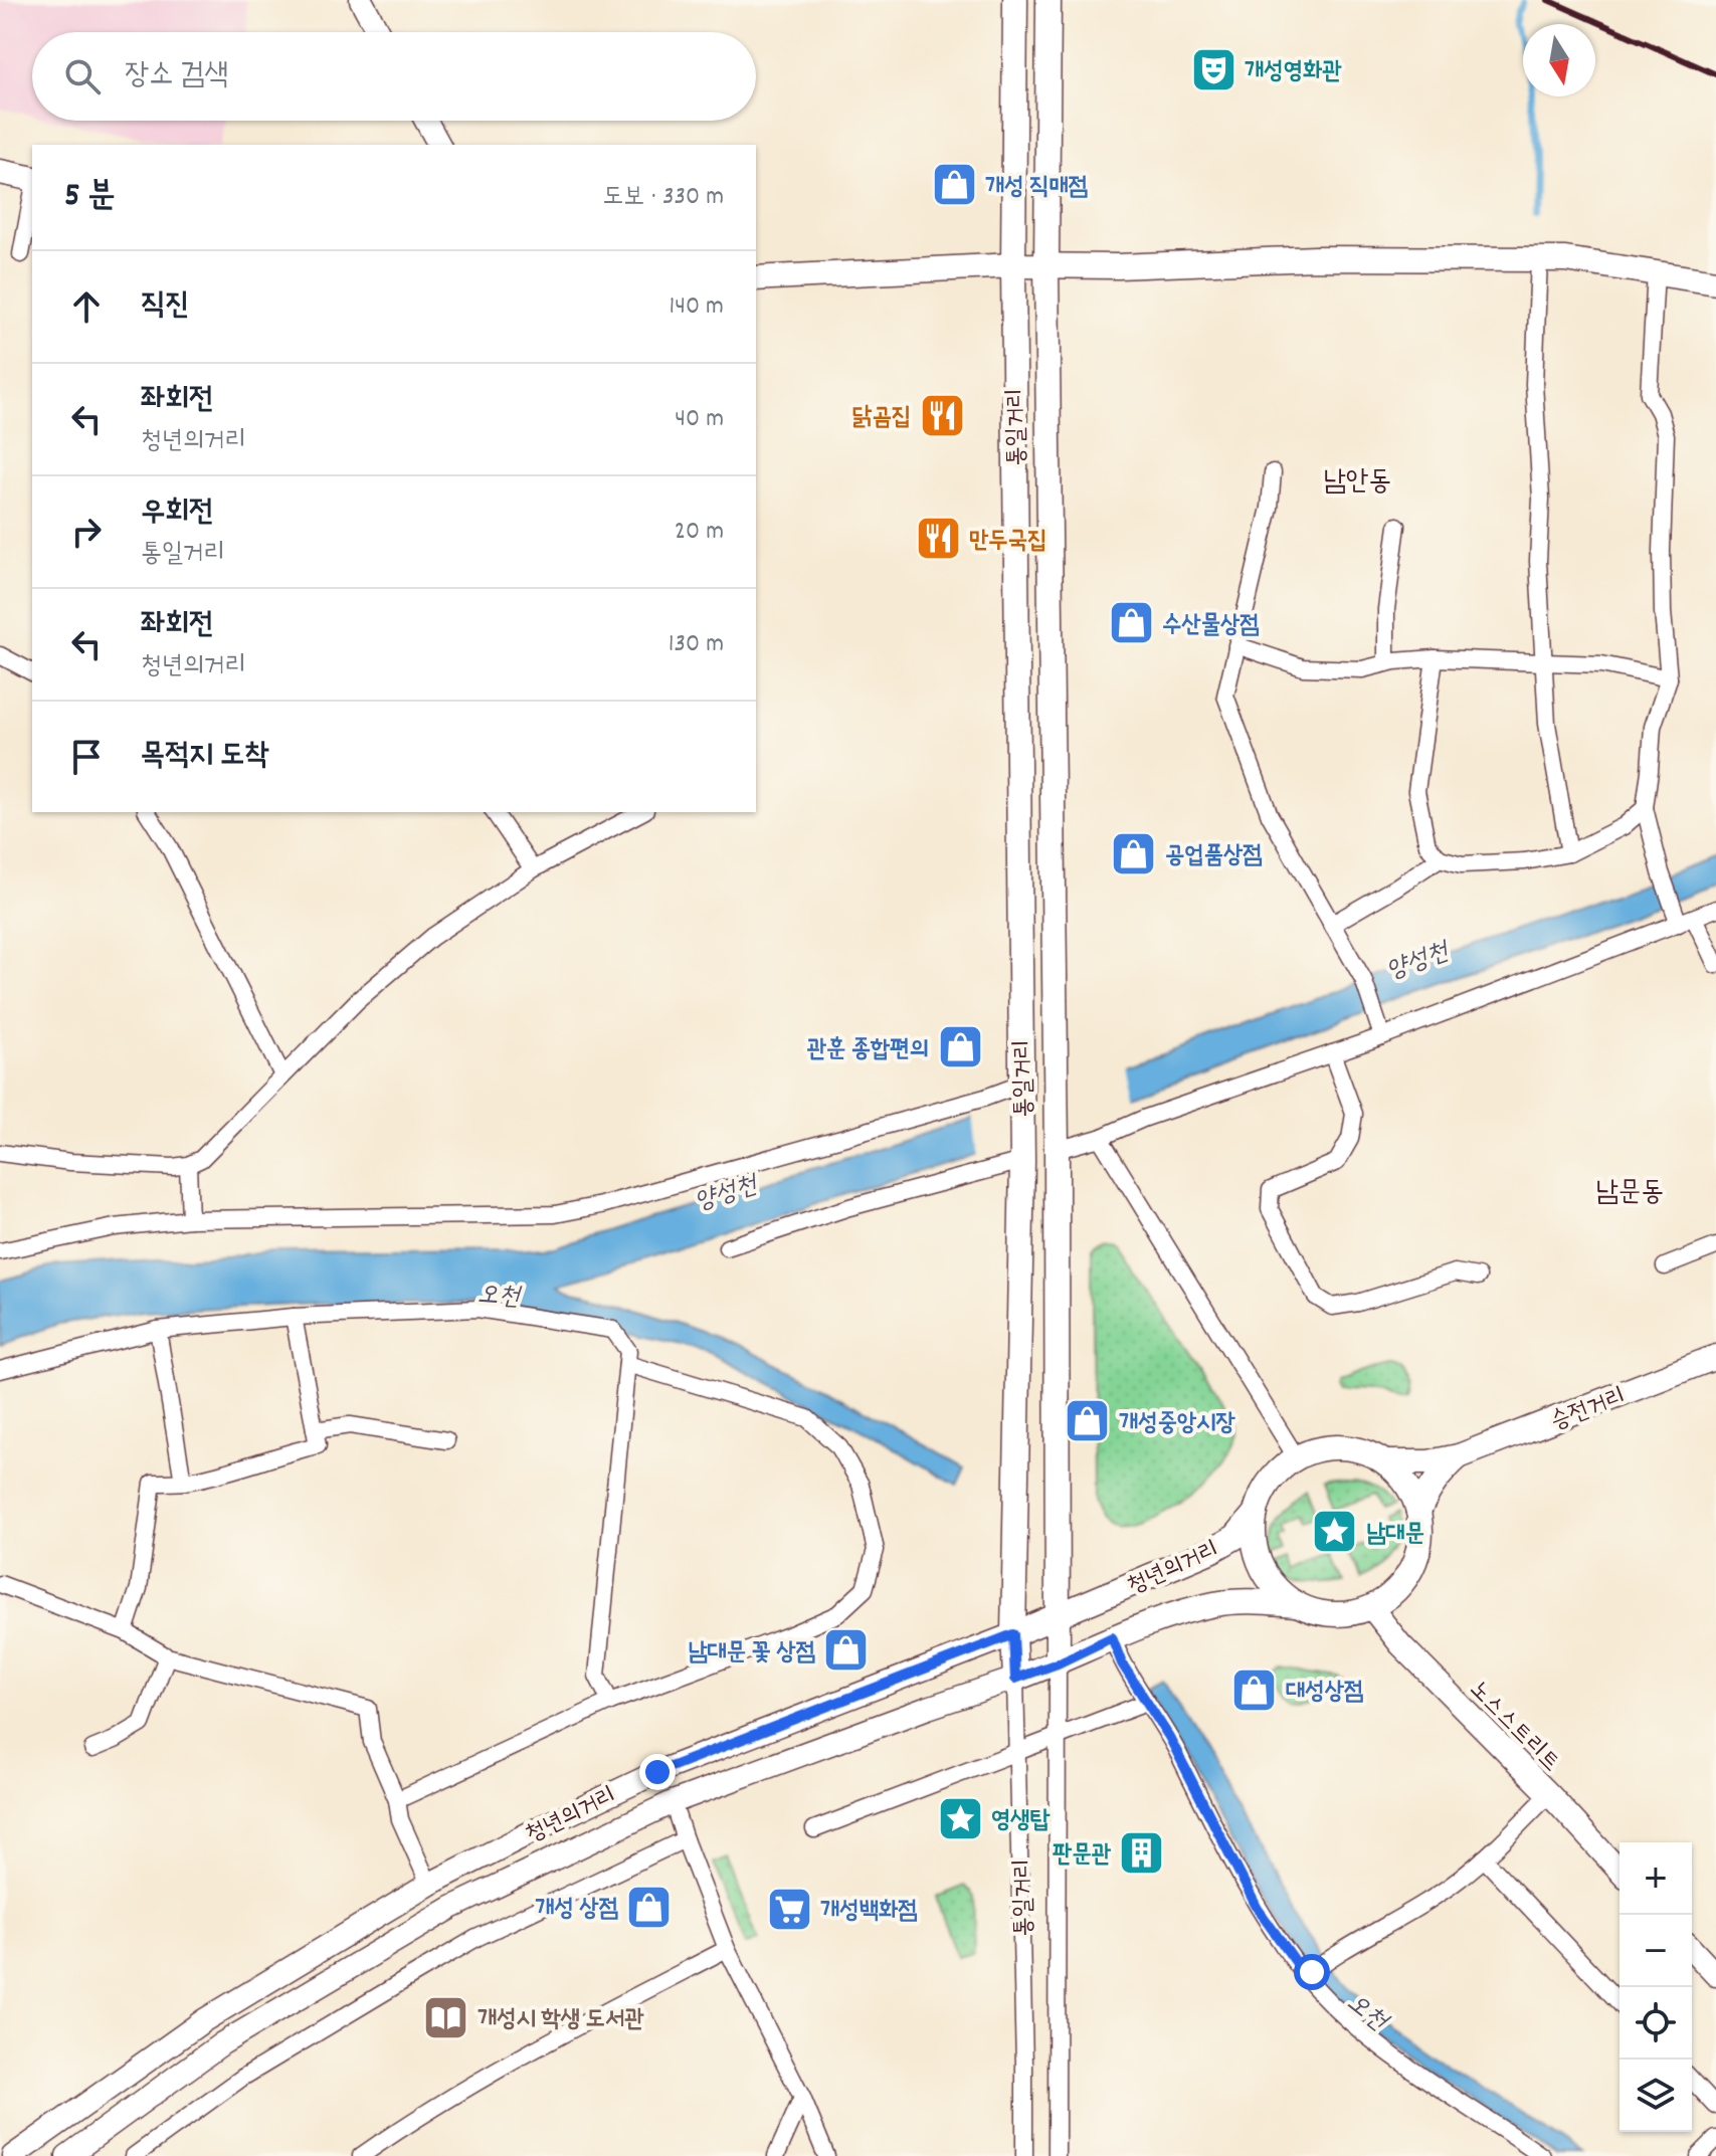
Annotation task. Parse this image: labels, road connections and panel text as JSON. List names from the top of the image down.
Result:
{
  "streets": {
    "main road": [
      "통일거리",
      "승전거리",
      "청년의거리",
      "노스스트리트"
    ]
  },
  "crossings": [
    ["통일거리", "청년의거리"],
    ["청년의거리", "노스스트리트"]
  ],
  "districts": ["남안동", "남문동"],
  "water": ["양성천", "오천"],
  "places": {
    "theatre": ["개성영화관"],
    "shop": [
      "개성 직매점",
      "수산물상점",
      "공업품상점",
      "관훈 종합편의",
      "개성중앙시장",
      "남대문 꽃 상점",
      "대성상점",
      "개성 상점"
    ],
    "restaurant": ["닭곰집", "만두국집"],
    "place": ["남대문", "영생탑"],
    "building": ["판문관"],
    "supermarket": ["개성백화점"],
    "library": ["개성시 학생 도서관"]
  },
  "north": "bottom",
  "page": {
    "search": "장소 검색",
    "heading": ["5 분", "도보 · 330 m"],
    "list": [
      ["직진", "140 m"],
      ["좌회전", "청년의거리", "40 m"],
      ["우회전", "통일거리", "20 m"],
      ["좌회전", "청년의거리", "130 m"],
      "목적지 도착"
    ],
    "map_buttons": ["+", "−"]
  }
}
